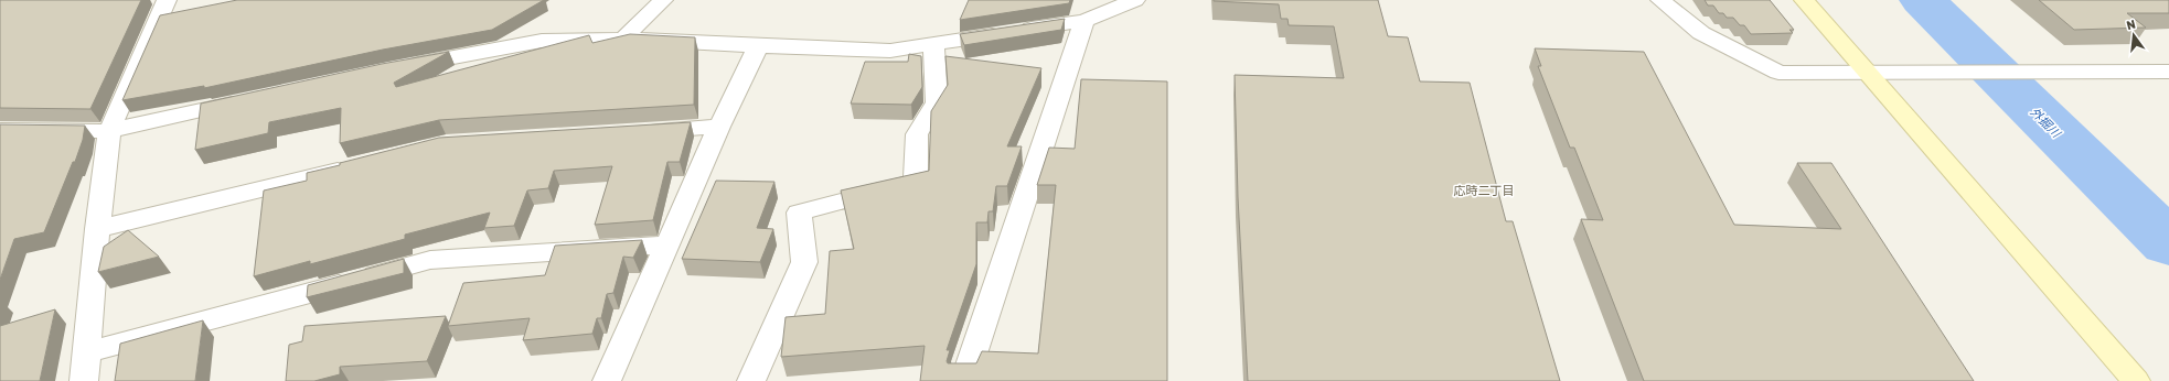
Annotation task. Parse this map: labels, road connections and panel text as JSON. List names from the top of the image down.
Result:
{
  "districts": ["応時二丁目"],
  "water": ["外掘川"],
  "north": "top"
}
